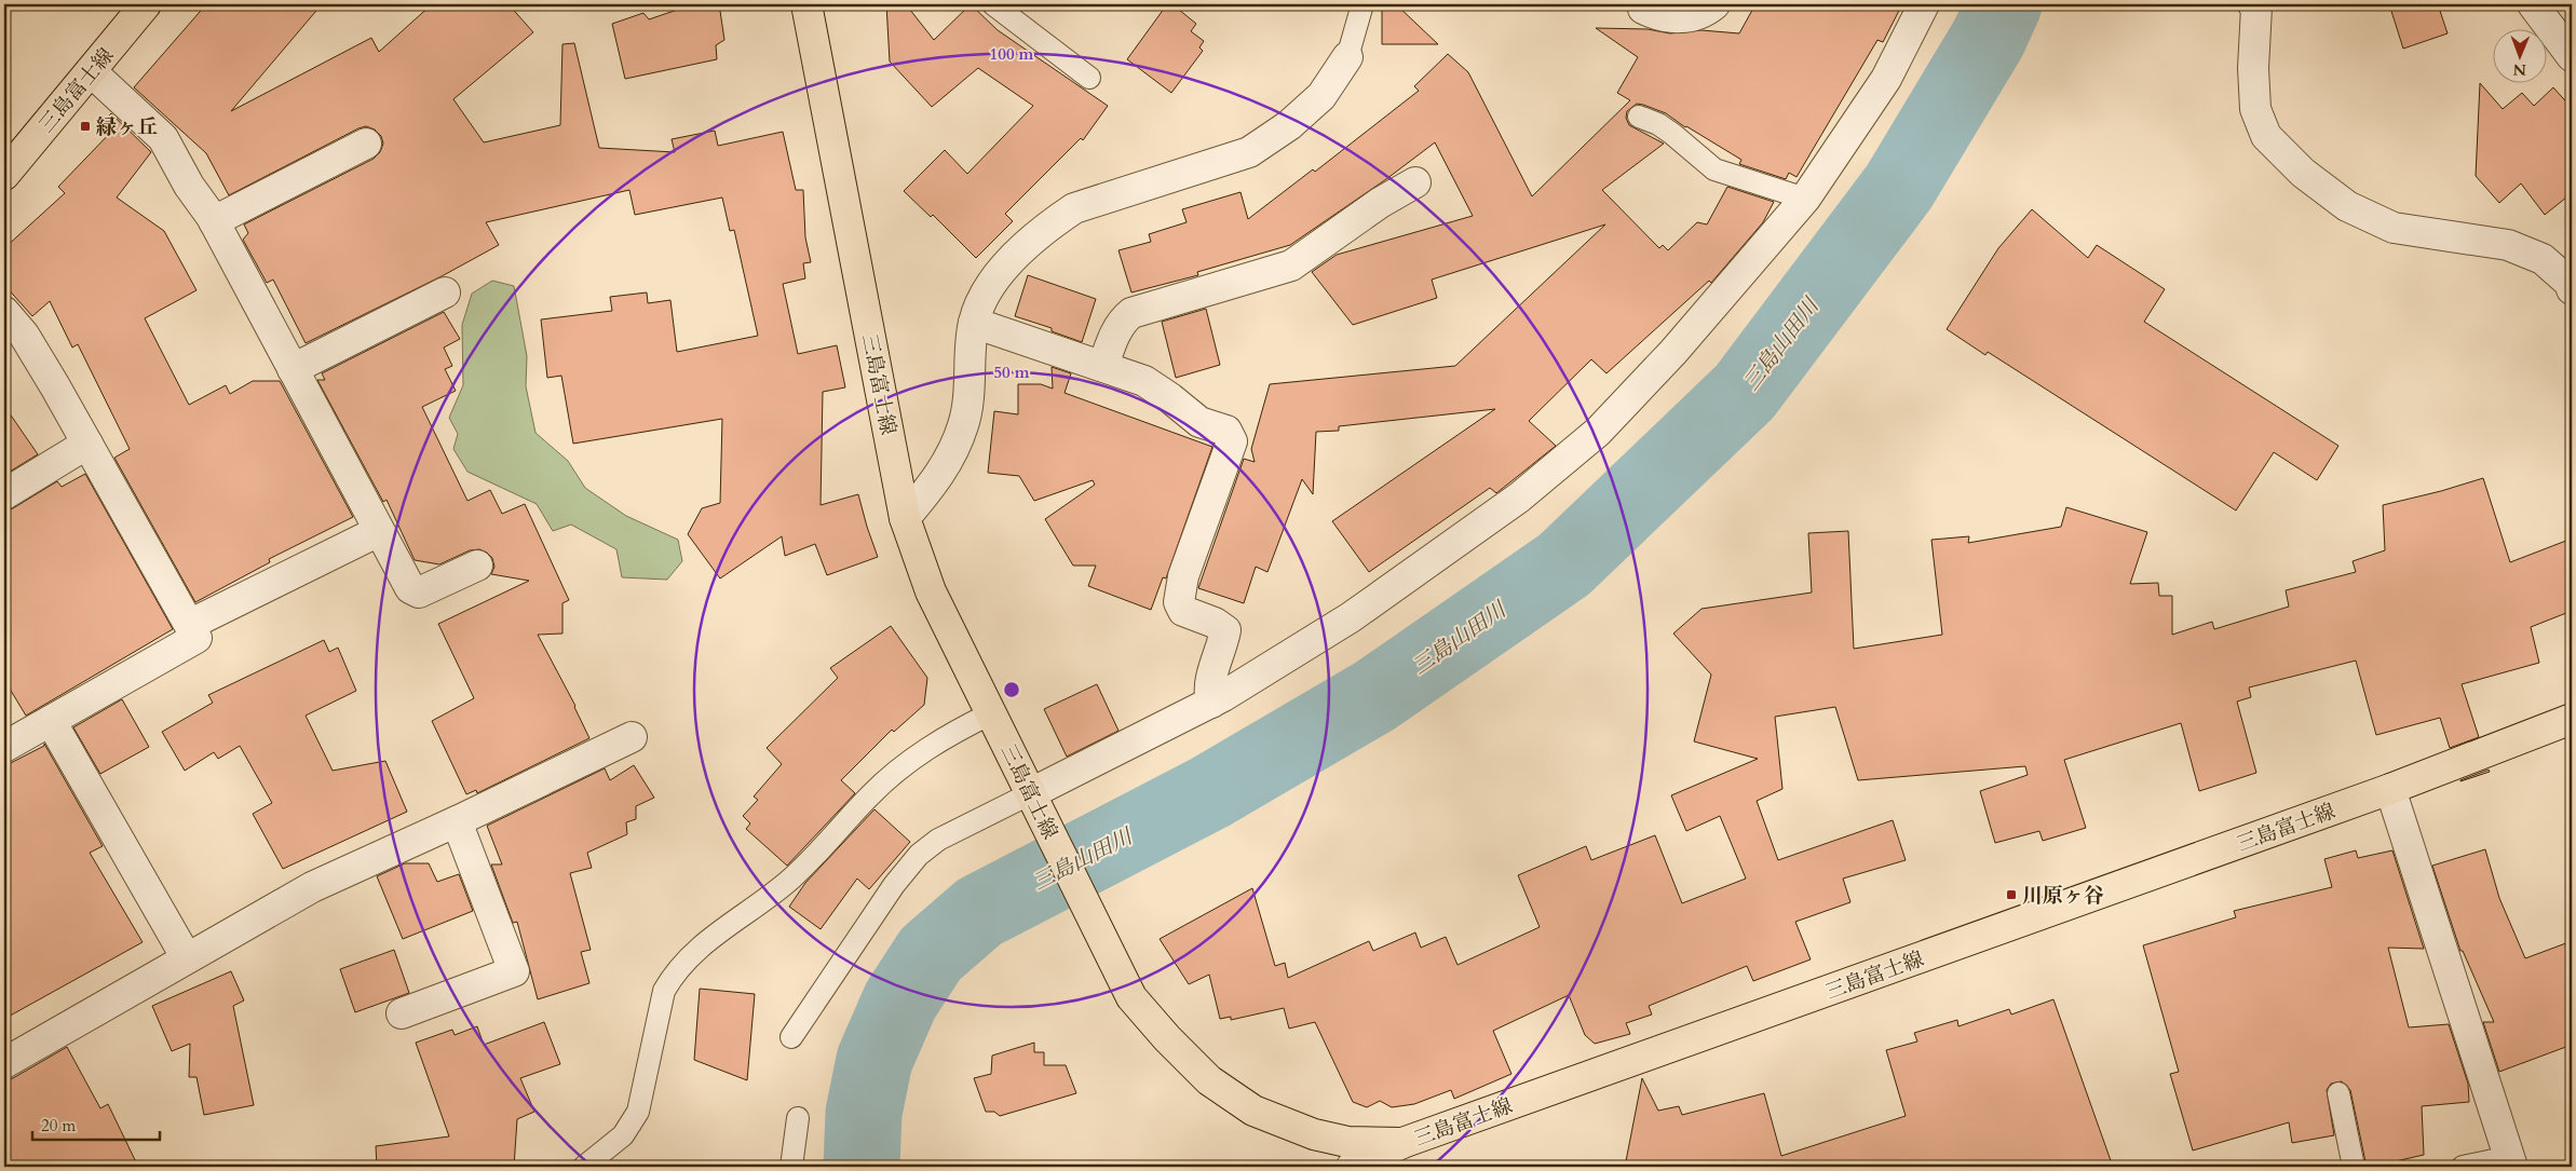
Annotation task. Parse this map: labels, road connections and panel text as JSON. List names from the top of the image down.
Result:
{
  "streets": {
    "main road": ["三島富士線"]
  },
  "water": ["三島山田川"],
  "places": {
    "transit": ["緑ヶ丘", "川原ヶ谷"]
  },
  "scale_bar": "20 m",
  "north": "bottom",
  "rings": ["100 m", "50 m"]
}
